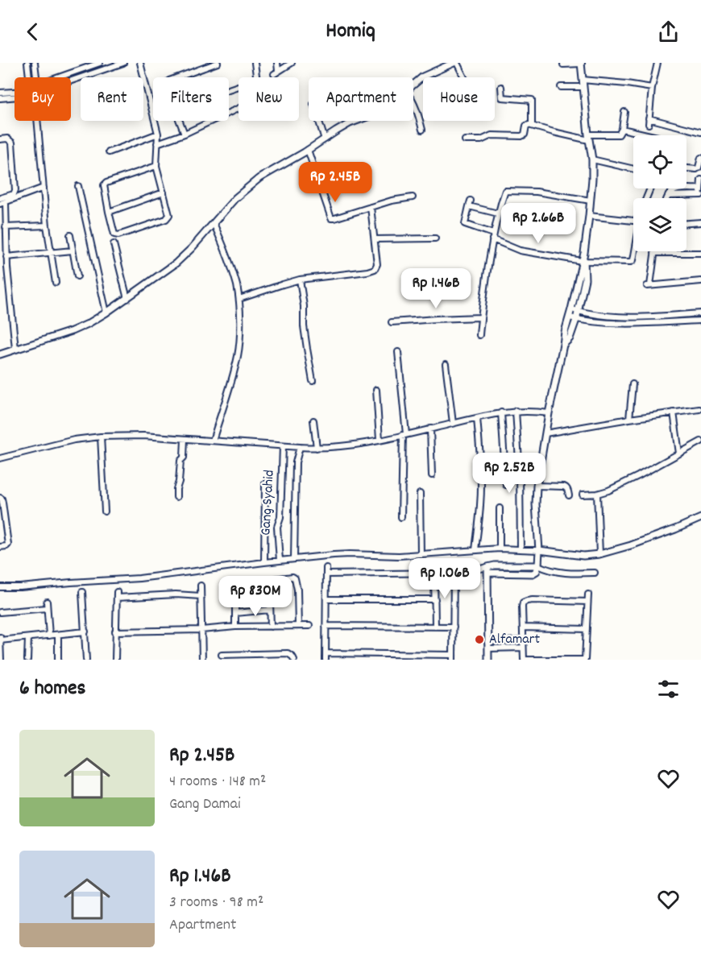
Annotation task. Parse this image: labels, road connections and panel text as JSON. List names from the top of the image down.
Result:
{
  "streets": {
    "street": ["Gang Syahid"]
  },
  "places": ["Alfamart"],
  "page": {
    "header": "Homiq",
    "chip": [
      "Buy",
      "Rent",
      "Filters",
      "New",
      "Apartment",
      "House"
    ],
    "price": [
      "Rp 2.45B",
      "Rp 2.66B",
      "Rp 1.46B",
      "Rp 2.52B",
      "Rp 1.06B",
      "Rp 830M"
    ],
    "heading": "6 homes",
    "list": [
      {
        "name": "Rp 2.45B",
        "note": "4 rooms · 148 m² · Gang Damai"
      },
      {
        "name": "Rp 1.46B",
        "note": "3 rooms · 98 m² · Apartment"
      }
    ]
  }
}
